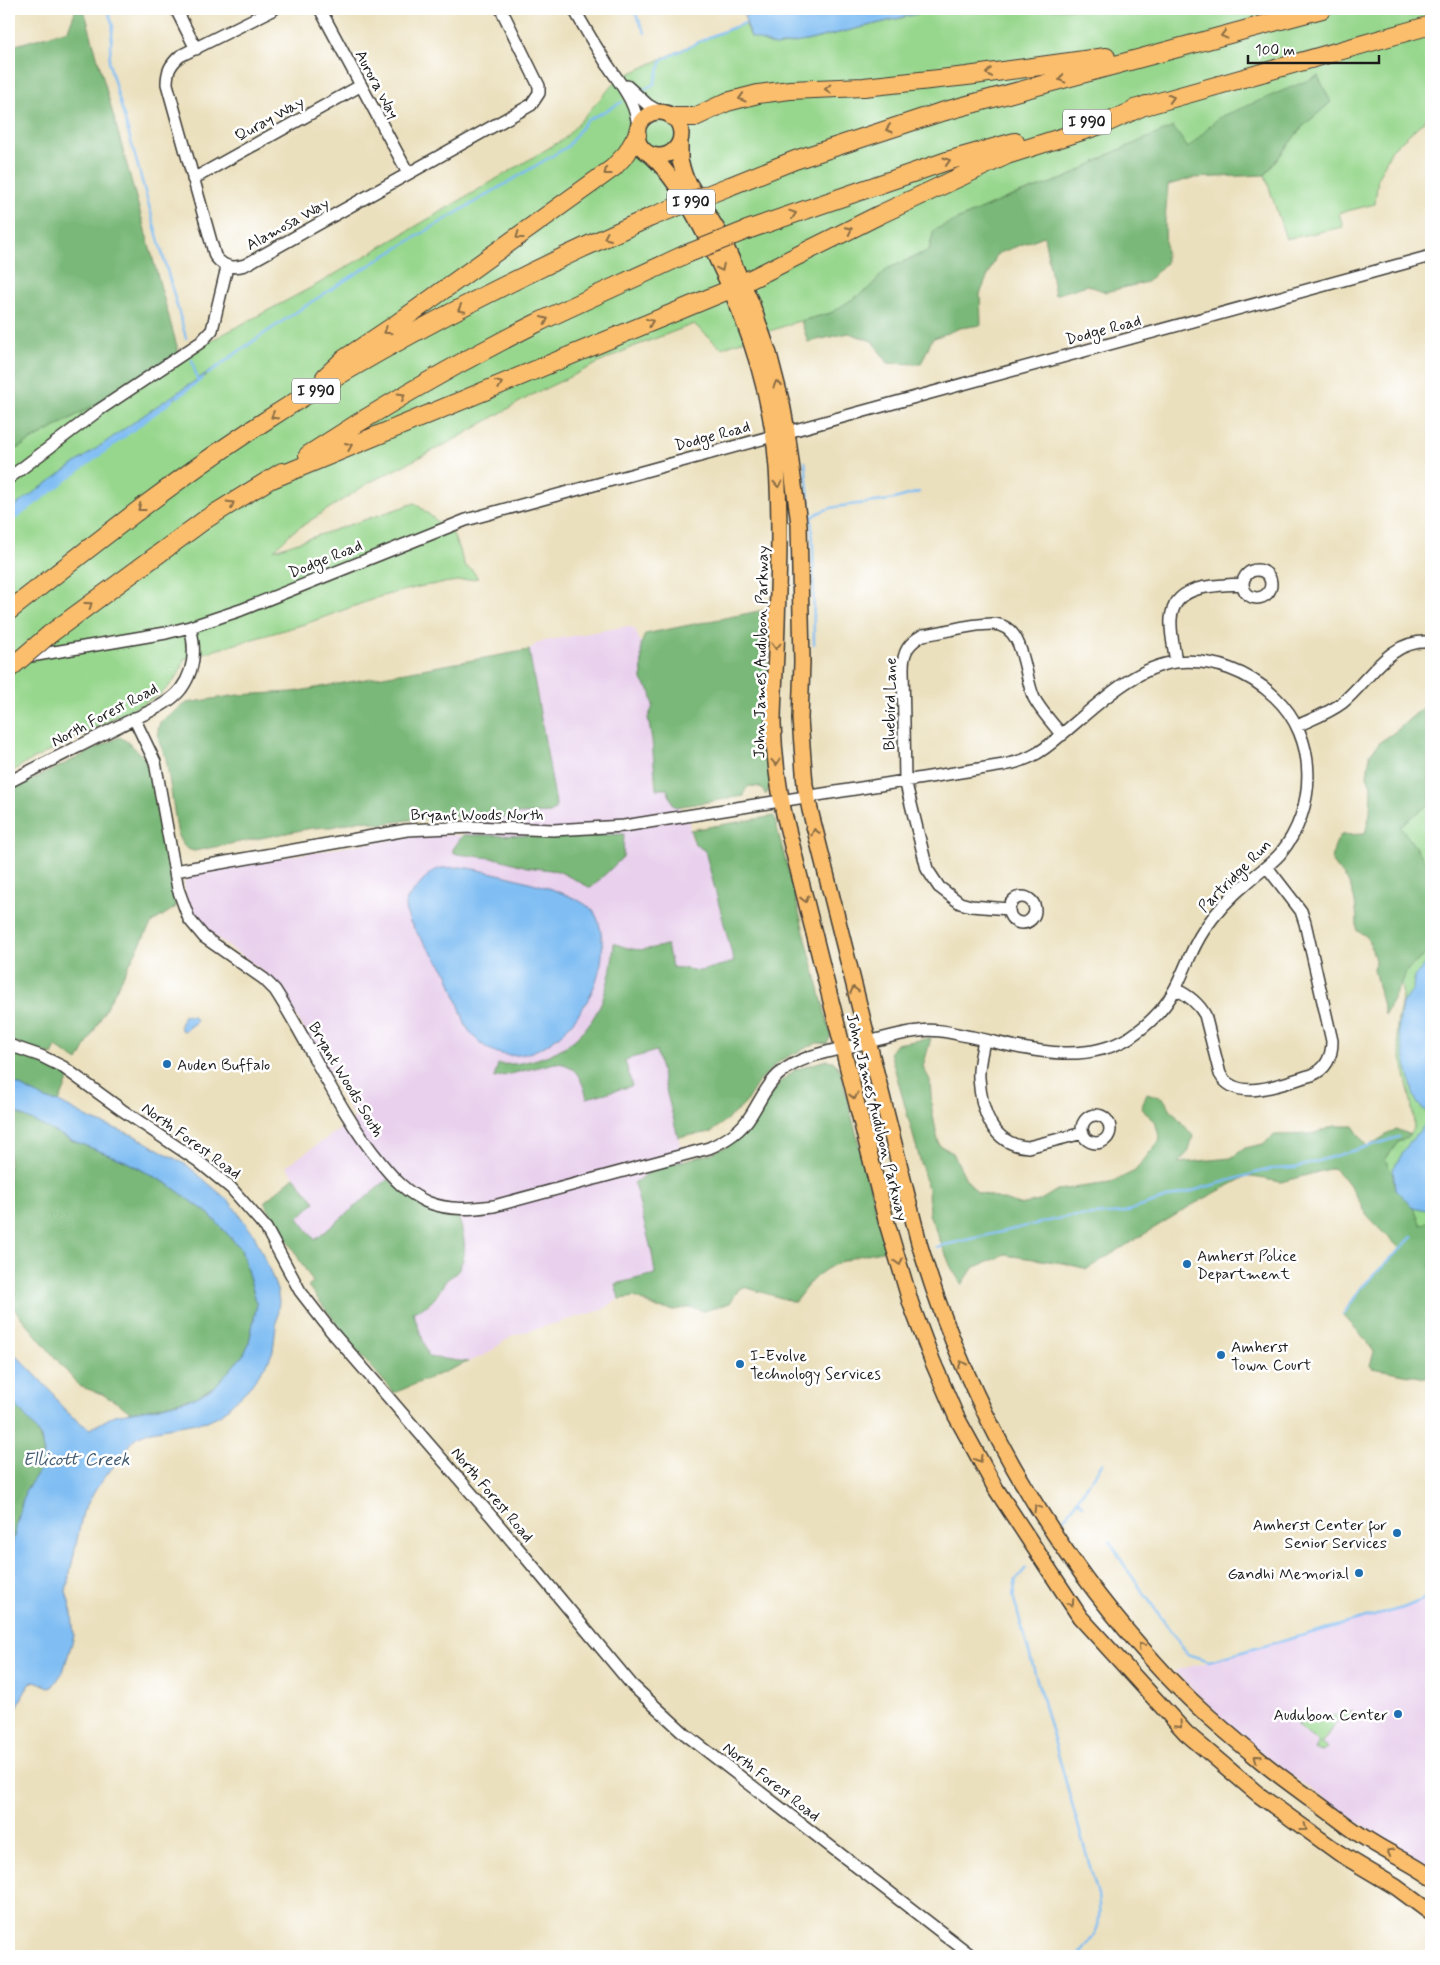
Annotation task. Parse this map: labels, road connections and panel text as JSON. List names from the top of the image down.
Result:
{
  "streets": {
    "highway": ["I 990"],
    "main road": ["John James Audubon Parkway"],
    "street": [
      "Aurora Way",
      "Quray Way",
      "Alamosa Way",
      "Dodge Road",
      "Bluebird Lane",
      "North Forest Road",
      "Bryant Woods North",
      "Partridge Run",
      "Bryant Woods South"
    ]
  },
  "crossings": [
    ["Aurora Way", "Quray Way"],
    ["Aurora Way", "Alamosa Way"],
    ["Dodge Road", "John James Audubon Parkway"],
    ["Dodge Road", "North Forest Road"],
    ["John James Audubon Parkway", "Bryant Woods North"],
    ["John James Audubon Parkway", "Partridge Run"],
    ["John James Audubon Parkway", "Bryant Woods South"],
    ["Bluebird Lane", "Partridge Run"],
    ["North Forest Road", "Bryant Woods South"],
    ["Bryant Woods North", "Partridge Run"],
    ["Bryant Woods North", "Bryant Woods South"],
    ["Partridge Run", "Bryant Woods South"]
  ],
  "water": ["Ellicott Creek"],
  "places": [
    "Auden Buffalo",
    "Amherst Police Department",
    "Amherst Town Court",
    "I-Evolve Technology Services",
    "Amherst Center for Senior Services",
    "Gandhi Memorial",
    "Audubon Center"
  ],
  "scale_bar": "100 m"
}
